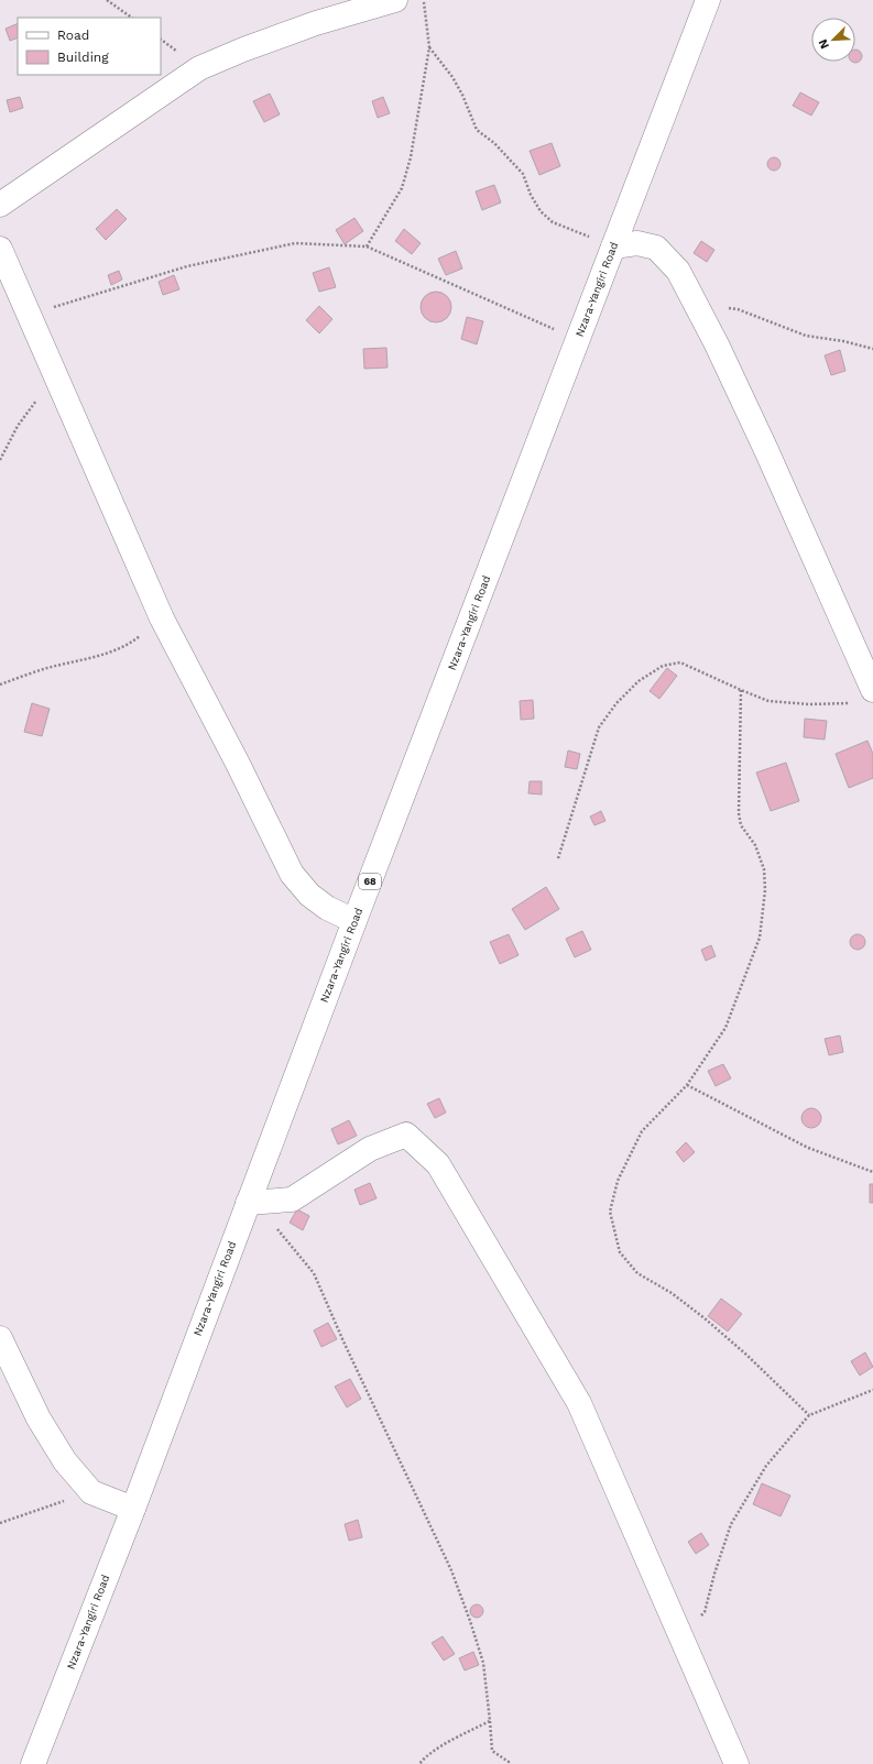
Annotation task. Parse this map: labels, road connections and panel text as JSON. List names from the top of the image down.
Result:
{
  "streets": {
    "street": ["Nzara-Yangiri Road", "68"]
  },
  "legend": ["Road", "Building"],
  "north": "bottom left"
}
